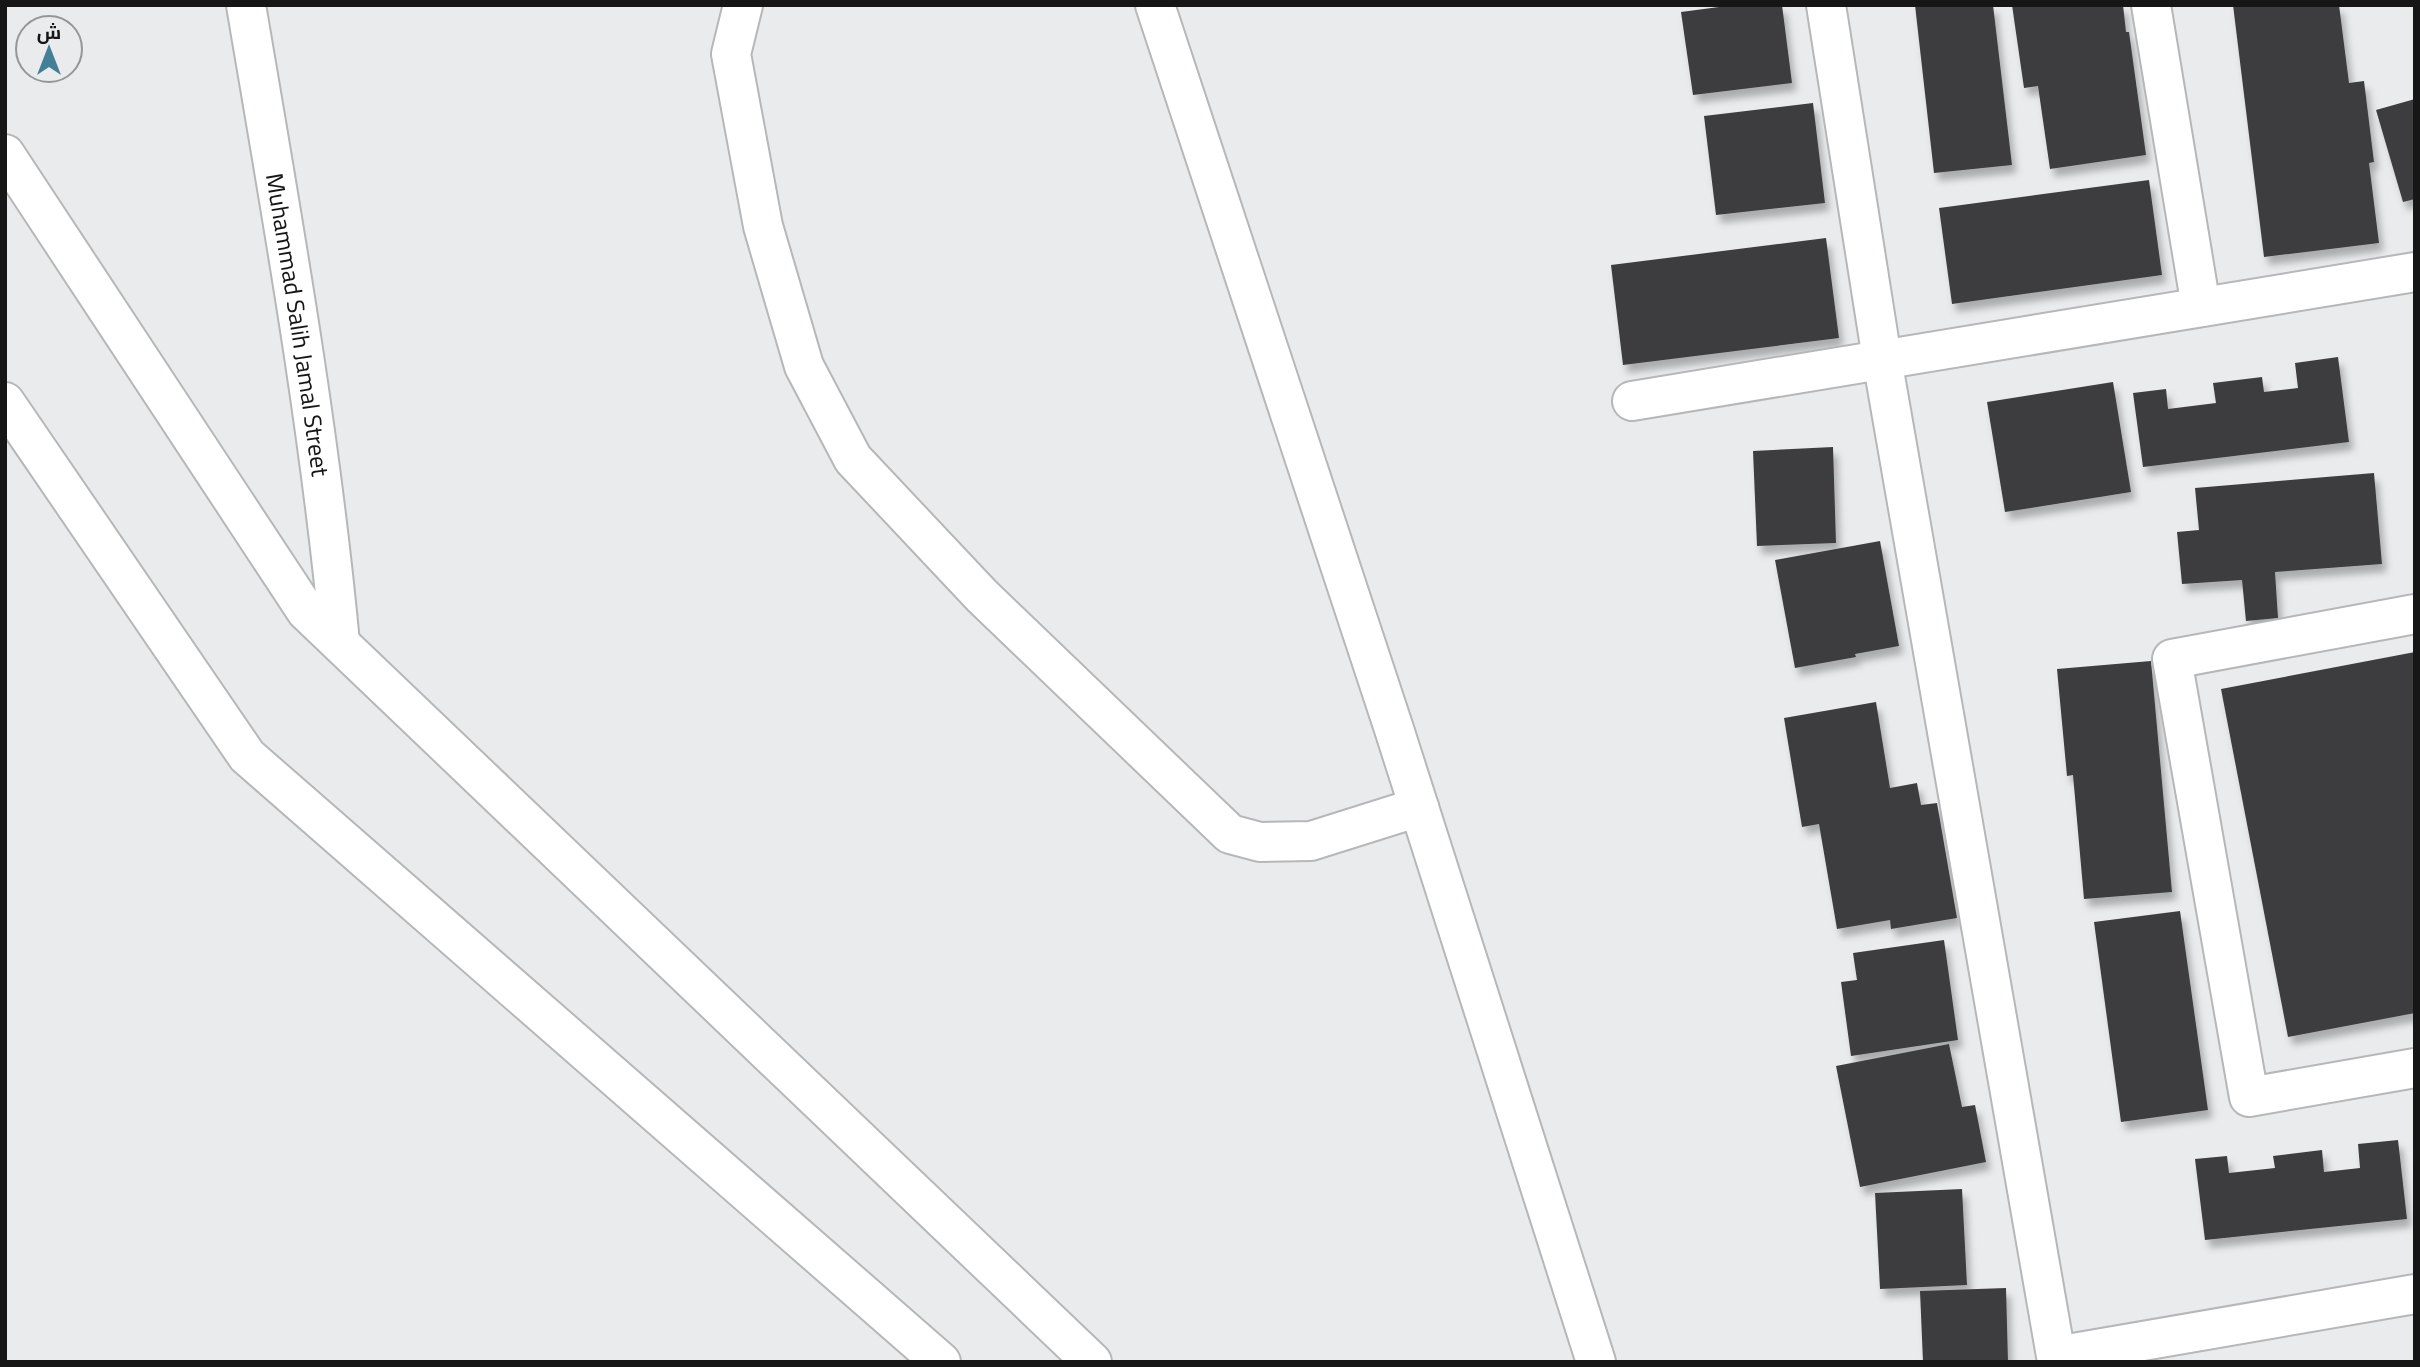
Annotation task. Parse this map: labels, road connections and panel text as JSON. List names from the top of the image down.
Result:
{
  "streets": {
    "street": ["Muhammad Salih Jamal Street"]
  },
  "north": "top"
}
